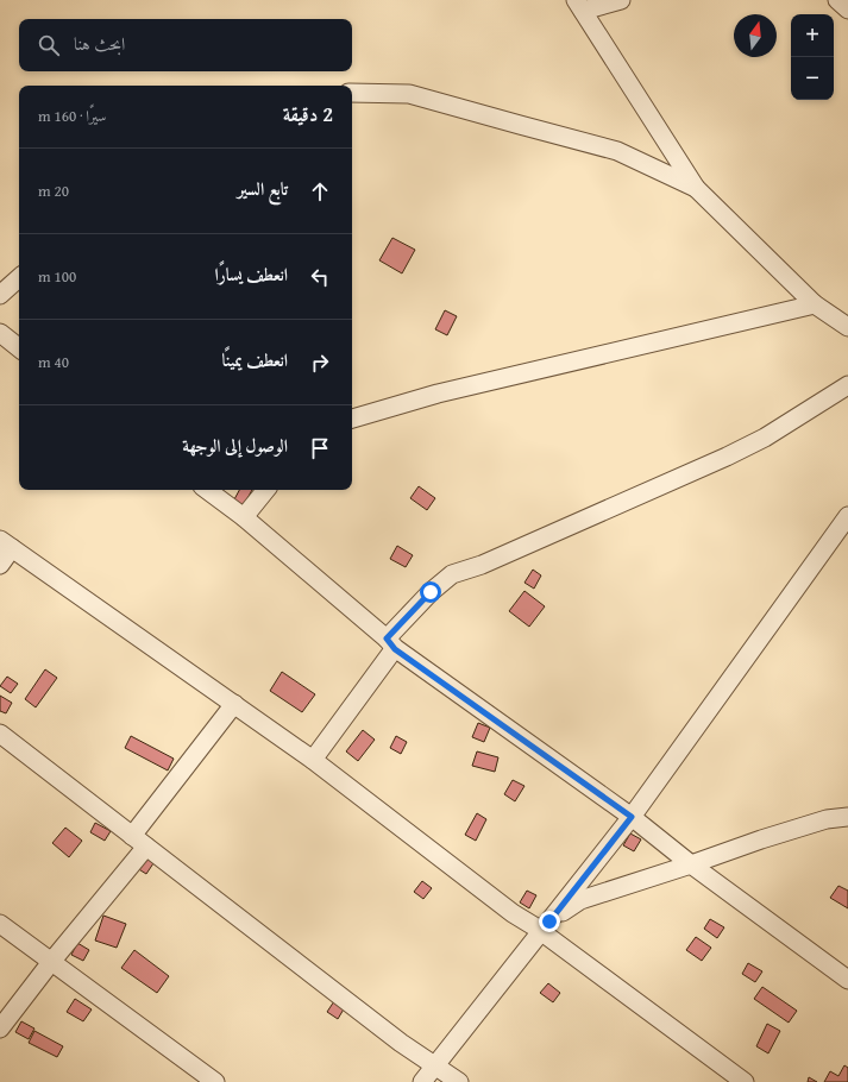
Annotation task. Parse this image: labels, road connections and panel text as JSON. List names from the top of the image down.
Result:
{
  "north": "top",
  "page": {
    "map_buttons": ["+", "−"],
    "search": "ابحث هنا",
    "heading": ["2 دقيقة", "سيرًا · 160 m"],
    "list": [
      ["تابع السير", "20 m"],
      ["انعطف يسارًا", "100 m"],
      ["انعطف يمينًا", "40 m"],
      "الوصول إلى الوجهة"
    ]
  }
}
